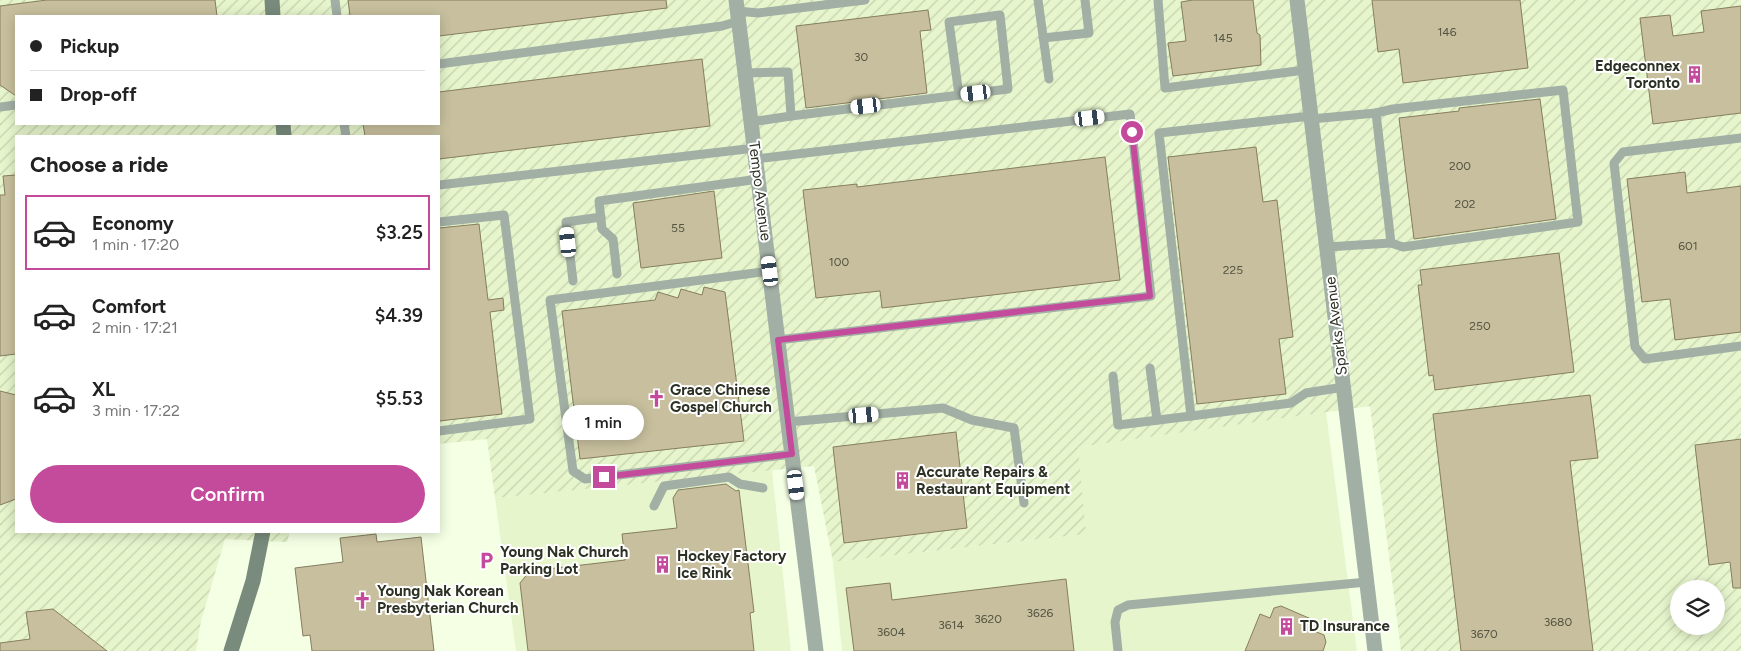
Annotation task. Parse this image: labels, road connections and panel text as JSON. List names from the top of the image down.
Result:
{
  "streets": {
    "street": ["Tempo Avenue", "Sparks Avenue"]
  },
  "places": {
    "building": [
      "Edgeconnex Toronto",
      "Accurate Repairs & Restaurant Equipment",
      "Hockey Factory Ice Rink",
      "TD Insurance"
    ],
    "church": ["Grace Chinese Gospel Church", "Young Nak Korean Presbyterian Church"],
    "parking": ["Young Nak Church Parking Lot"]
  },
  "house_numbers": [
    "146",
    "145",
    "30",
    "200",
    "202",
    "55",
    "601",
    "100",
    "225",
    "250",
    "3626",
    "3620",
    "3680",
    "3614",
    "3604",
    "3670"
  ],
  "page": {
    "banner": ["Pickup", "Drop-off"],
    "heading": "Choose a ride",
    "list": [
      {
        "name": "Economy",
        "note": "1 min · 17:20",
        "value": "$3.25"
      },
      {
        "name": "Comfort",
        "note": "2 min · 17:21",
        "value": "$4.39"
      },
      {
        "name": "XL",
        "note": "3 min · 17:22",
        "value": "$5.53"
      }
    ],
    "bubble": "1 min",
    "buttons": "Confirm"
  }
}
